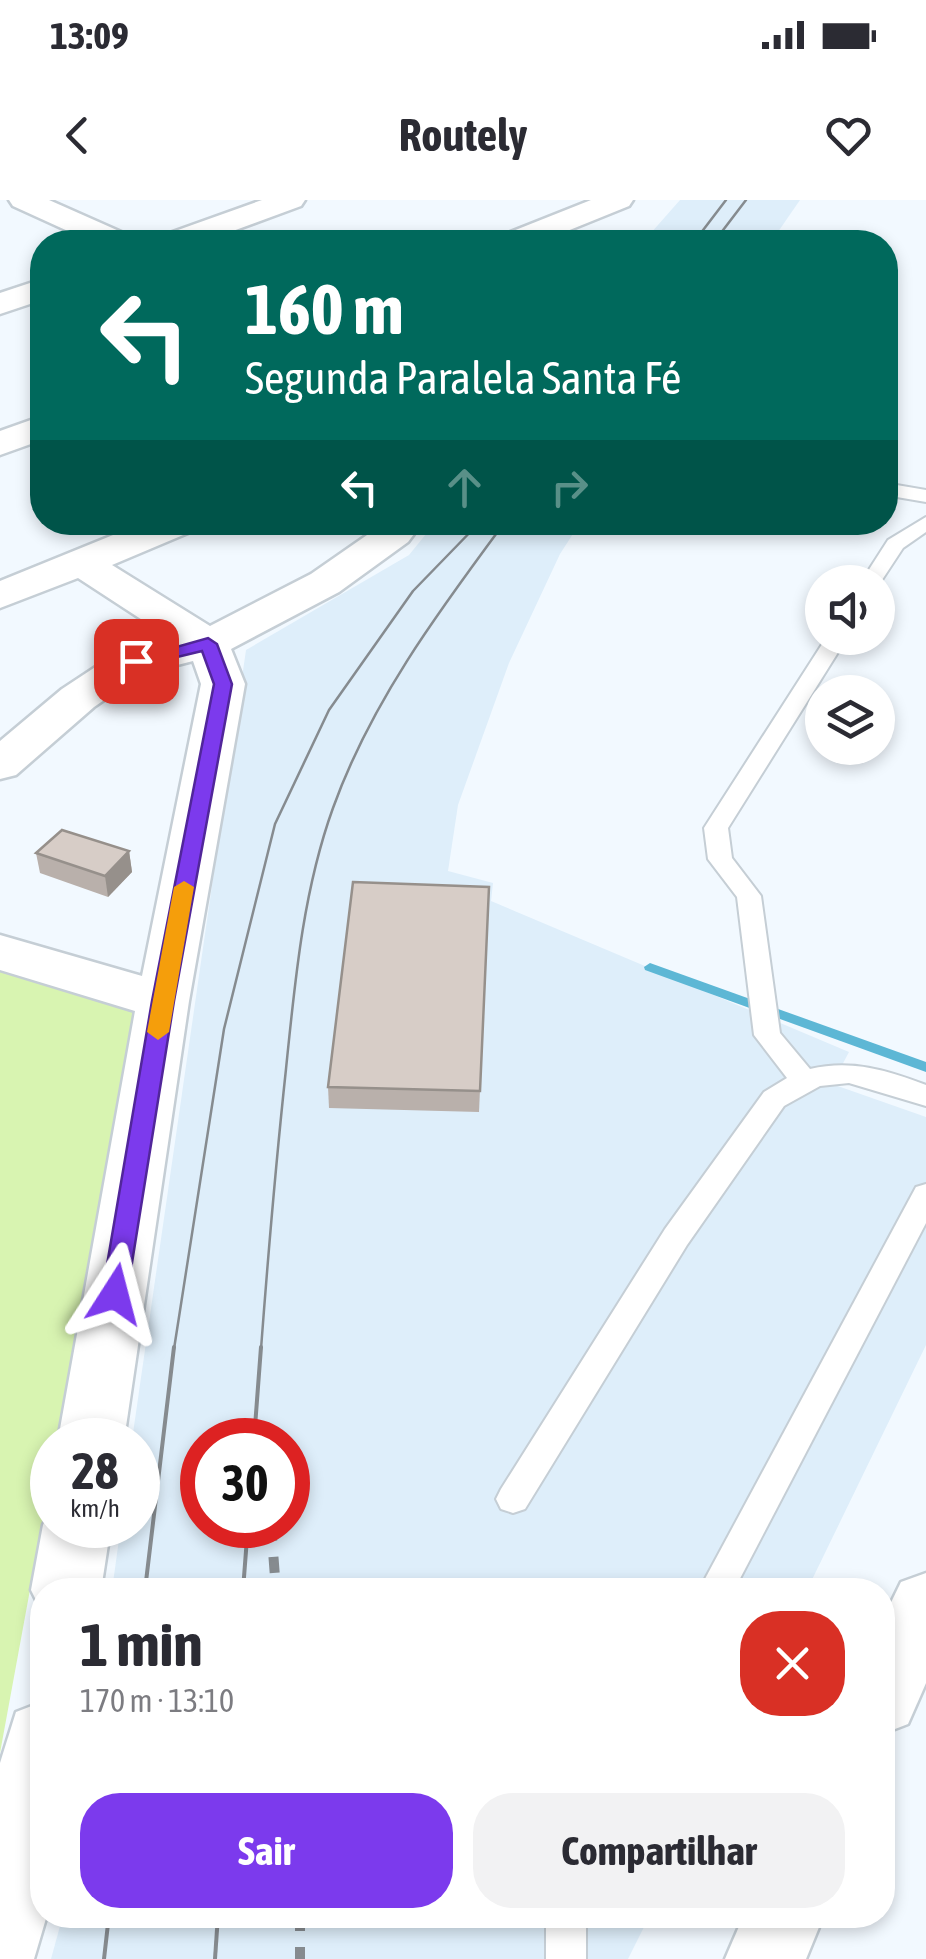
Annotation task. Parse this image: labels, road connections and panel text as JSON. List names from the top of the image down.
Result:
{
  "page": {
    "status": "13:09",
    "header": "Routely",
    "turn": ["160 m", "Segunda Paralela Santa Fé"],
    "speed": "28 km/h",
    "limit": "30",
    "heading": ["1 min", "170 m · 13:10"],
    "buttons": ["Sair", "Compartilhar"]
  }
}
